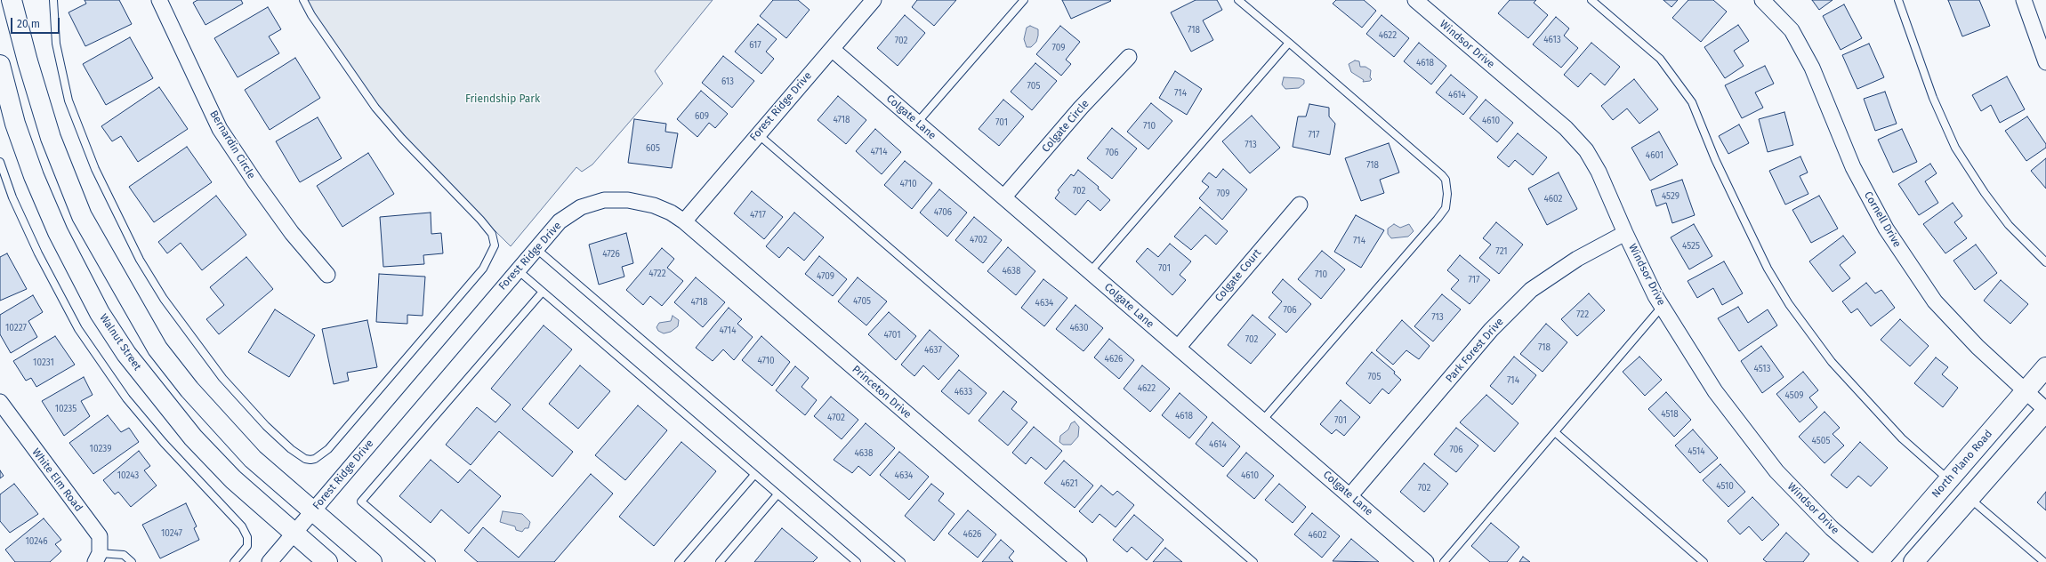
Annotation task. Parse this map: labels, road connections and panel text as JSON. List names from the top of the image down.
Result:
{
  "streets": {
    "main road": ["Walnut Street", "North Plano Road"],
    "street": [
      "Windsor Drive",
      "Forest Ridge Drive",
      "Colgate Lane",
      "Colgate Circle",
      "Bernardin Circle",
      "Cornell Drive",
      "Colgate Court",
      "Park Forest Drive",
      "Princeton Drive",
      "White Elm Road"
    ]
  },
  "crossings": [
    ["Windsor Drive", "Park Forest Drive"],
    ["Forest Ridge Drive", "Colgate Lane"],
    ["Forest Ridge Drive", "Walnut Street"],
    ["Forest Ridge Drive", "Princeton Drive"],
    ["Colgate Lane", "Colgate Circle"],
    ["Colgate Lane", "Colgate Court"],
    ["Colgate Lane", "Park Forest Drive"],
    ["Cornell Drive", "North Plano Road"]
  ],
  "parks": ["Friendship Park"],
  "house_numbers": [
    "718",
    "4622",
    "4613",
    "702",
    "617",
    "709",
    "4618",
    "613",
    "705",
    "714",
    "4614",
    "609",
    "4718",
    "4610",
    "701",
    "710",
    "717",
    "713",
    "605",
    "4714",
    "706",
    "4601",
    "718",
    "4710",
    "702",
    "709",
    "4529",
    "4602",
    "4706",
    "4717",
    "4702",
    "714",
    "4525",
    "721",
    "4726",
    "701",
    "4638",
    "4722",
    "710",
    "4709",
    "717",
    "4705",
    "4718",
    "4634",
    "706",
    "722",
    "713",
    "10227",
    "4630",
    "4714",
    "4701",
    "702",
    "718",
    "4637",
    "4626",
    "4710",
    "10231",
    "4513",
    "705",
    "714",
    "4622",
    "4633",
    "4509",
    "10235",
    "4518",
    "4618",
    "4702",
    "701",
    "4505",
    "4614",
    "10239",
    "706",
    "4514",
    "4638",
    "10243",
    "4634",
    "4610",
    "4621",
    "4510",
    "702",
    "10247",
    "4626",
    "4602",
    "10246"
  ],
  "scale_bar": "20 m"
}
